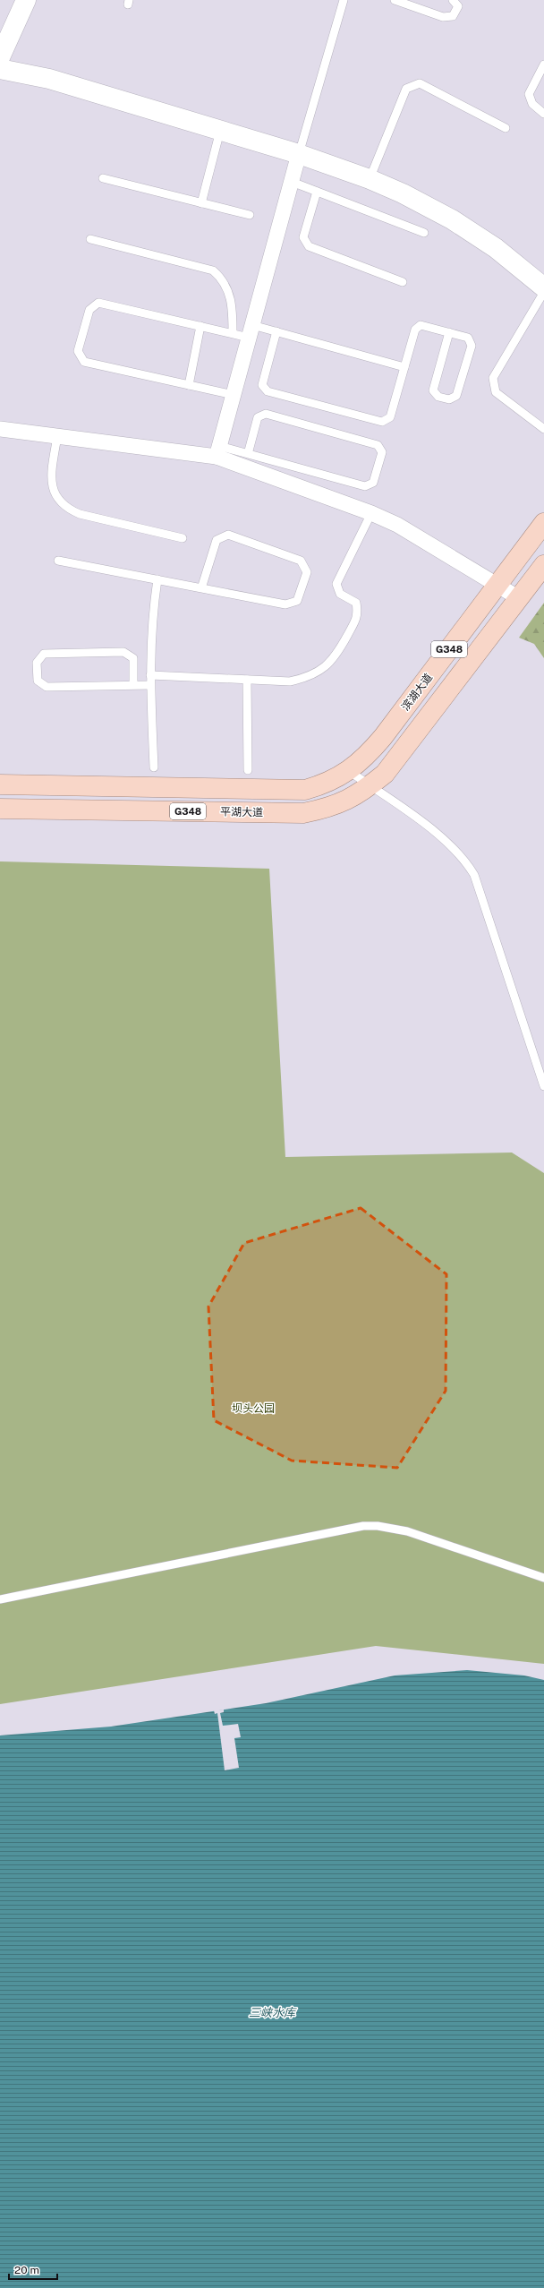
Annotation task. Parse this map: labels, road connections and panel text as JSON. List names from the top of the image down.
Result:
{
  "streets": {
    "highway": ["G348", "滨湖大道", "平湖大道"]
  },
  "crossings": [
    ["G348", "滨湖大道"],
    ["G348", "平湖大道"]
  ],
  "water": ["三峡水库"],
  "parks": ["坝头公园"],
  "scale_bar": "20 m"
}
